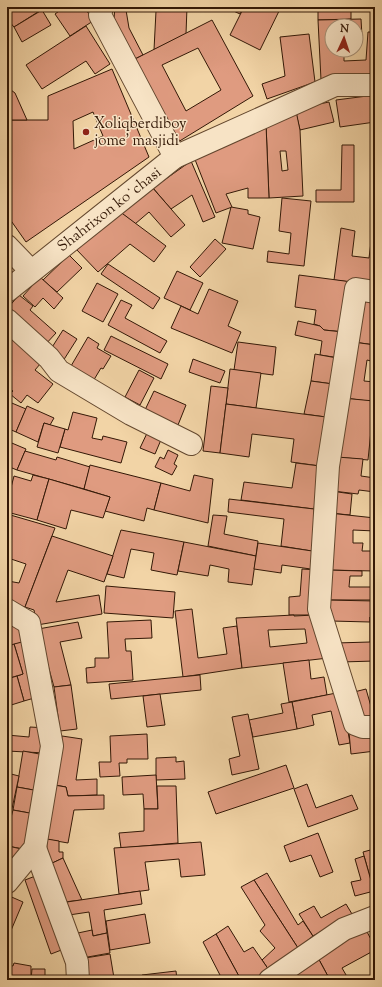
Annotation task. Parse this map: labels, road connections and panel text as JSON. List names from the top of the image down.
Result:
{
  "streets": {
    "street": ["Shahrixon koʻchasi"]
  },
  "places": ["Xoliqberdiboy jome' masjidi"],
  "north": "top"
}
